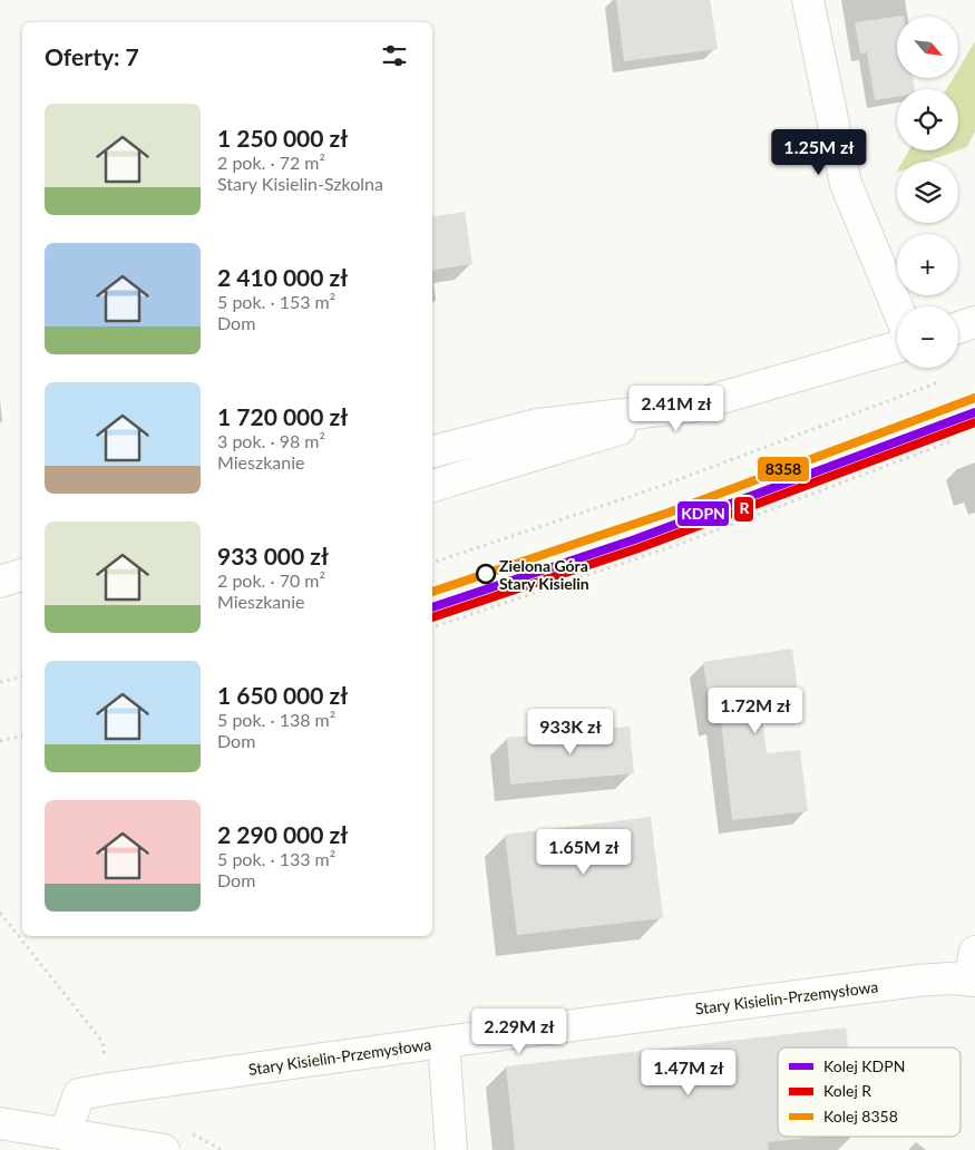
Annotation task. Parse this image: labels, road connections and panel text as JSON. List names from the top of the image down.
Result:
{
  "streets": {
    "street": ["Stary Kisielin-Przemysłowa"]
  },
  "places": ["Zielona Góra Stary Kisielin"],
  "lines": ["rail line 8358", "rail line KDPN", "rail line R"],
  "legend": ["Kolej KDPN", "Kolej R", "Kolej 8358"],
  "north": "bottom right",
  "page": {
    "map_buttons": ["+", "−"],
    "heading": "Oferty: 7",
    "list": [
      {
        "name": "1 250 000 zł",
        "note": "2 pok. · 72 m² · Stary Kisielin-Szkolna"
      },
      {
        "name": "2 410 000 zł",
        "note": "5 pok. · 153 m² · Dom"
      },
      {
        "name": "1 720 000 zł",
        "note": "3 pok. · 98 m² · Mieszkanie"
      },
      {
        "name": "933 000 zł",
        "note": "2 pok. · 70 m² · Mieszkanie"
      },
      {
        "name": "1 650 000 zł",
        "note": "5 pok. · 138 m² · Dom"
      },
      {
        "name": "2 290 000 zł",
        "note": "5 pok. · 133 m² · Dom"
      }
    ],
    "price": [
      "1.25M zł",
      "2.41M zł",
      "1.72M zł",
      "933K zł",
      "1.65M zł",
      "2.29M zł",
      "1.47M zł"
    ]
  }
}
